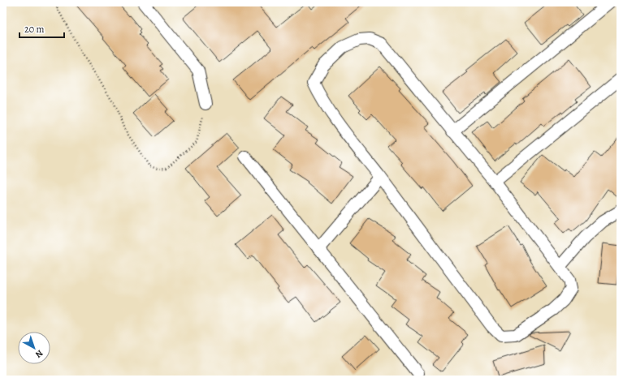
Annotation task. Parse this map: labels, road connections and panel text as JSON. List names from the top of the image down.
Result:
{
  "scale_bar": "20 m",
  "north": "bottom right"
}
